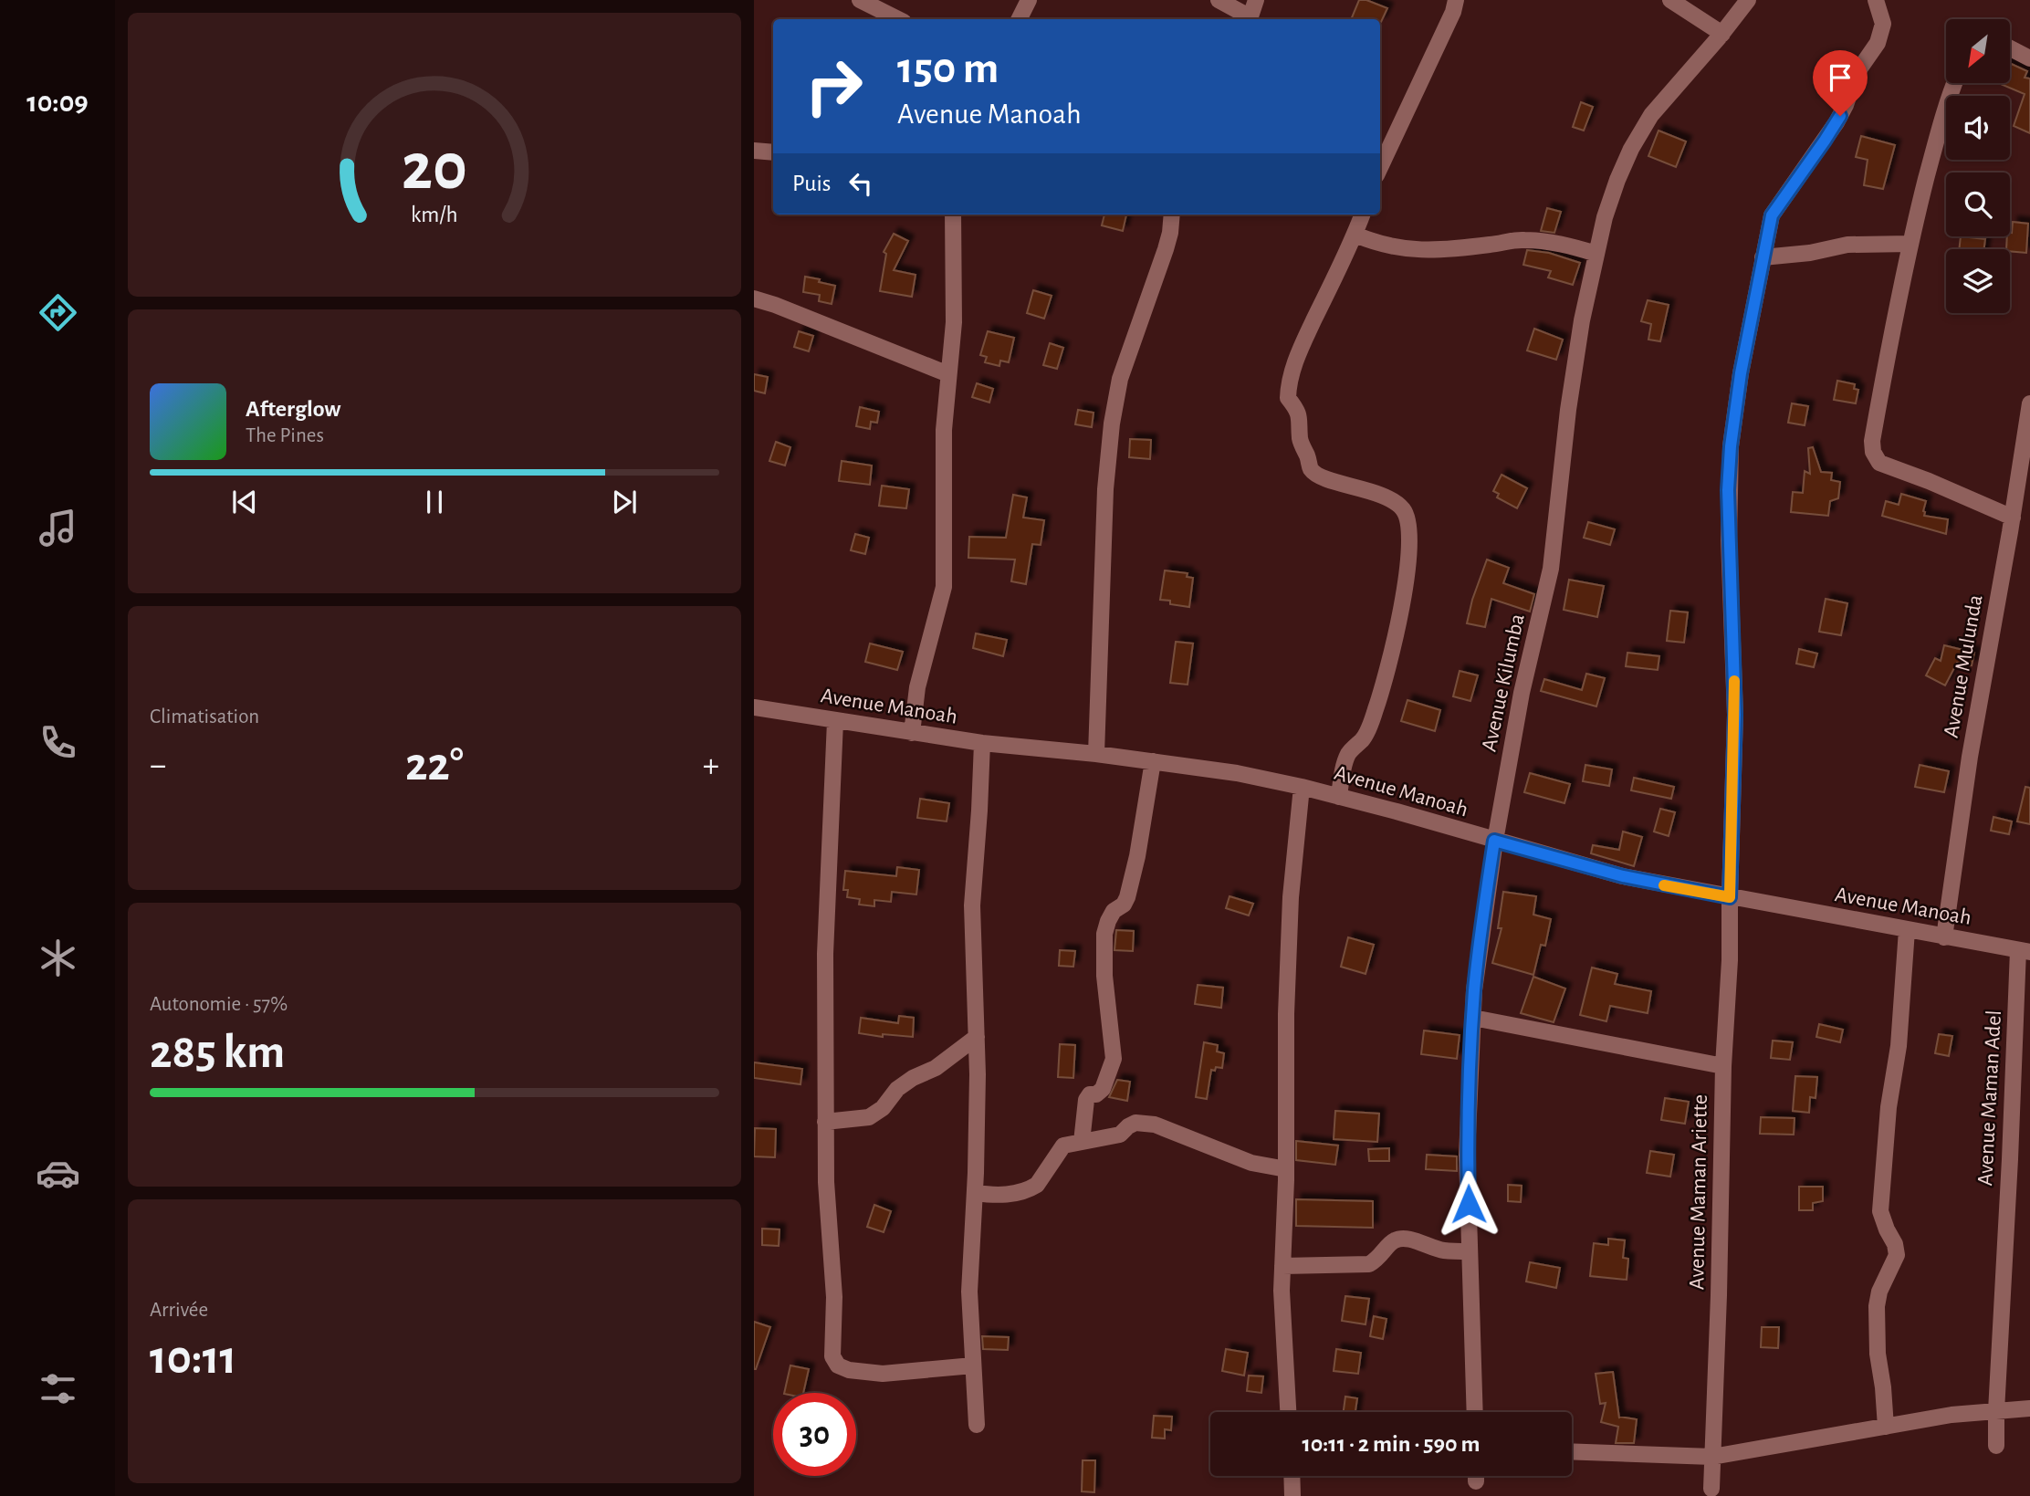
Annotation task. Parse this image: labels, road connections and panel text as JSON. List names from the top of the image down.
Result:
{
  "streets": {
    "street": [
      "Avenue Mulunda",
      "Avenue Kilumba",
      "Avenue Manoah",
      "Avenue Maman Adel",
      "Avenue Maman Ariette"
    ]
  },
  "crossings": [
    ["Avenue Mulunda", "Avenue Manoah"],
    ["Avenue Kilumba", "Avenue Manoah"],
    ["Avenue Manoah", "Avenue Maman Adel"],
    ["Avenue Manoah", "Avenue Maman Ariette"]
  ],
  "north": "bottom left",
  "page": {
    "tabs": "10:09",
    "turn": ["150 m", "Avenue Manoah"],
    "then": "Puis",
    "song": ["Afterglow", "The Pines"],
    "tile": [
      "Climatisation",
      ["Autonomie · 57%", "285 km"],
      ["Arrivée", "10:11"]
    ],
    "heat": ["−", "22°", "+"],
    "limit": "30",
    "trip": "10:11 · 2 min · 590 m",
    "gauge": ["20", "km/h"]
  }
}
